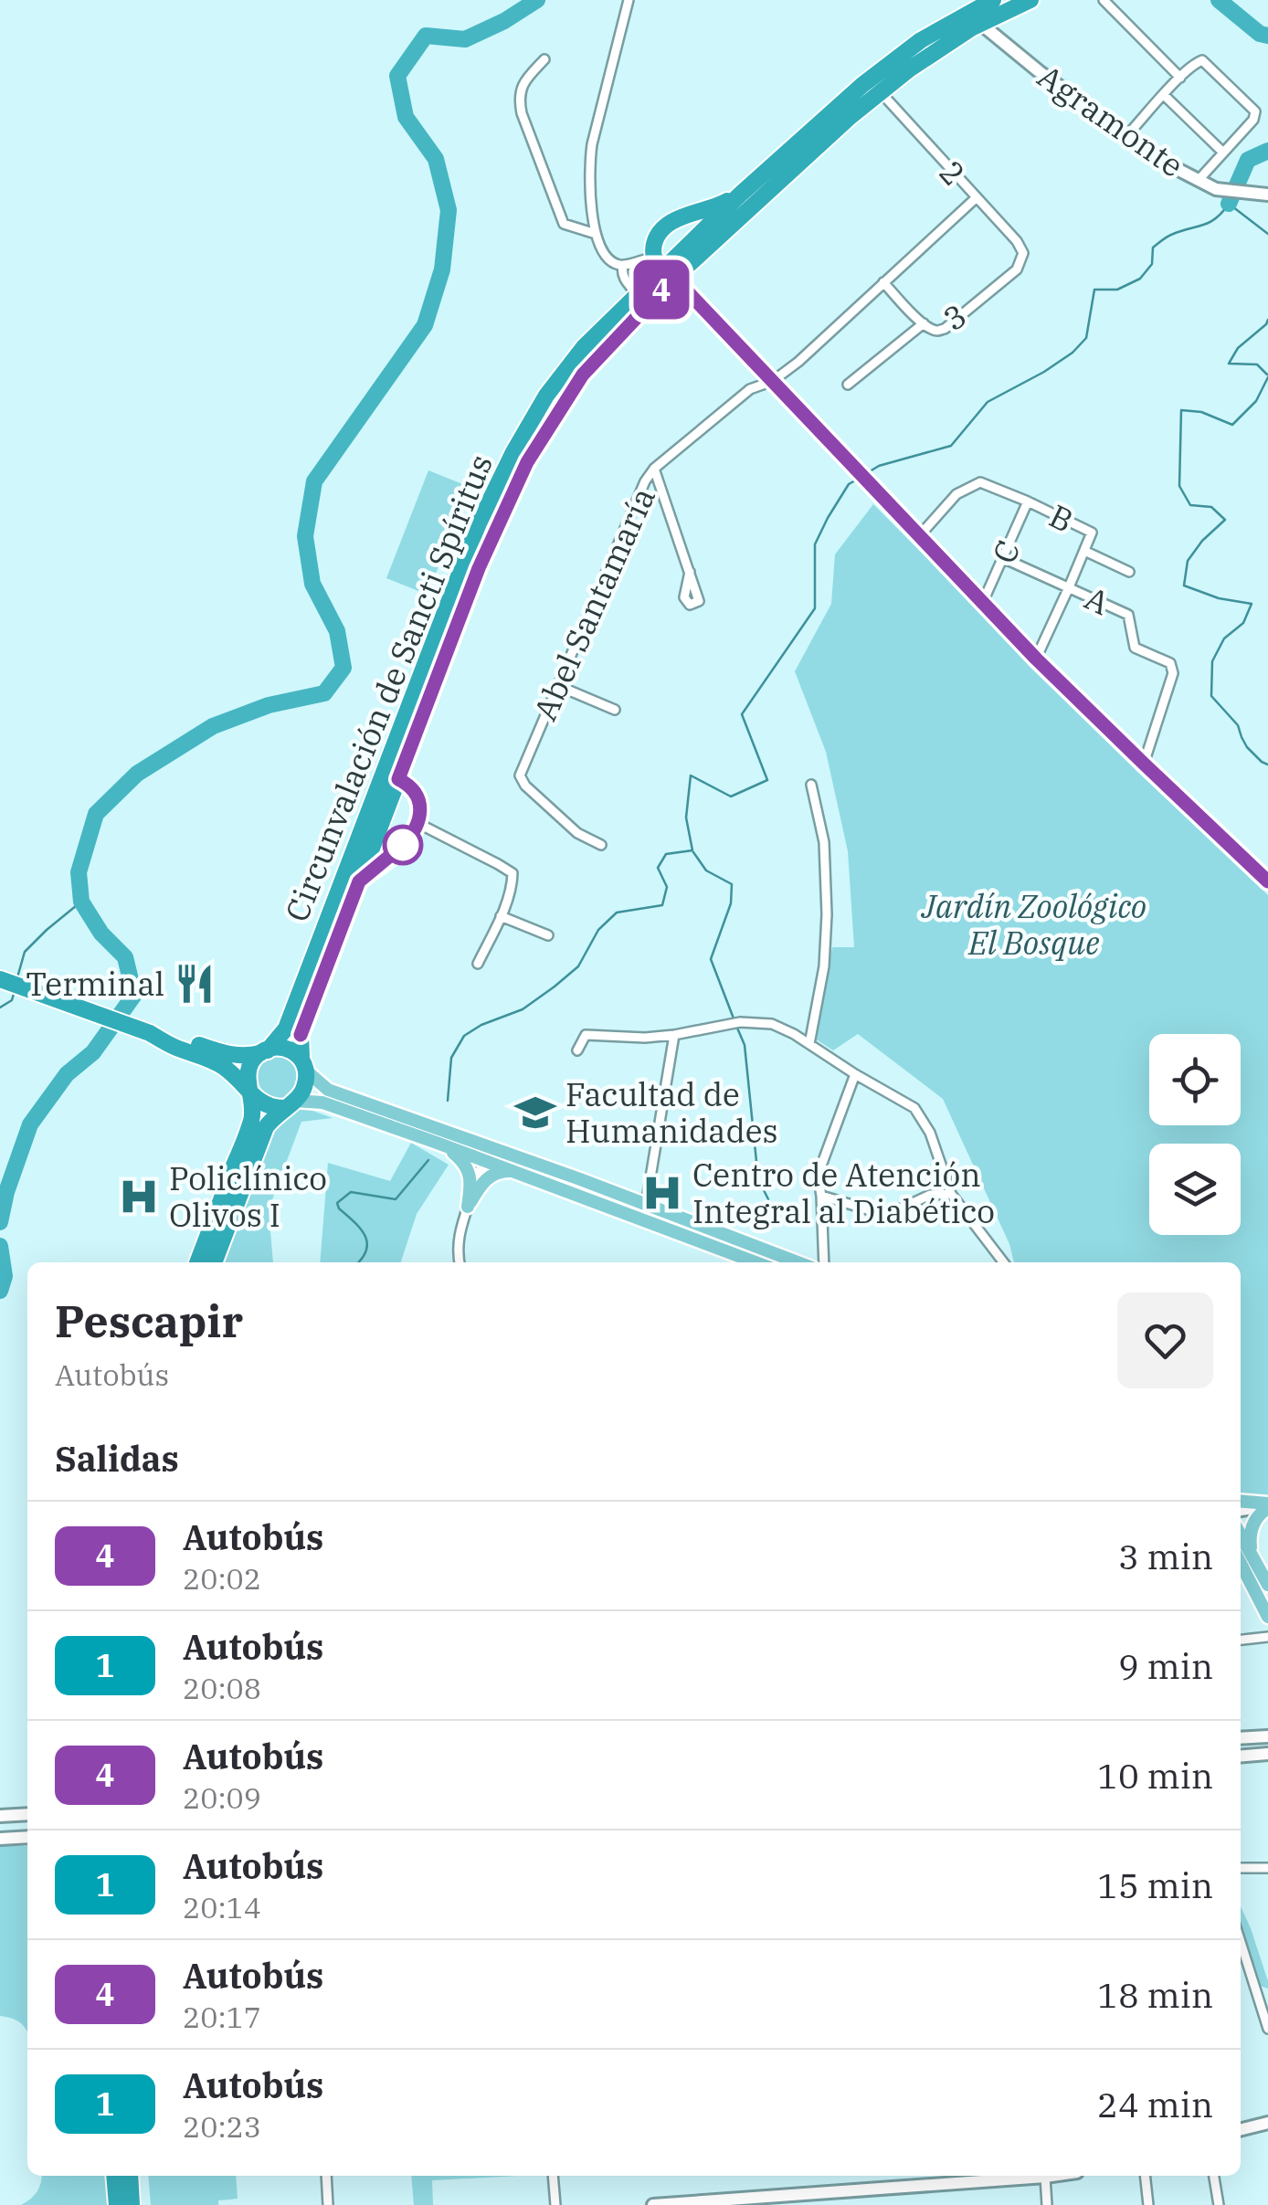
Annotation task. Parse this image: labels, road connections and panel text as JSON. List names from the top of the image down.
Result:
{
  "streets": {
    "highway": ["Circunvalación de Sancti Spíritus"],
    "street": [
      "Agramonte",
      "2",
      "3",
      "B",
      "C",
      "A",
      "Abel Santamaría"
    ]
  },
  "crossings": [
    ["Agramonte", "Circunvalación de Sancti Spíritus"],
    ["2", "3"],
    ["2", "Abel Santamaría"],
    ["2", "Circunvalación de Sancti Spíritus"],
    ["3", "Abel Santamaría"],
    ["B", "C"],
    ["B", "A"],
    ["C", "A"]
  ],
  "parks": ["Jardín Zoológico El Bosque"],
  "places": {
    "restaurant": ["Terminal"],
    "school or university": ["Facultad de Humanidades"],
    "hospital": ["Centro de Atención Integral al Diabético", "Policlínico Olivos I"]
  },
  "lines": ["bus line 4"],
  "page": {
    "on_map": "4",
    "heading": [
      ["Pescapir", "Autobús"],
      "Salidas"
    ],
    "list": [
      {
        "mark": "4",
        "name": "Autobús",
        "note": "20:02",
        "value": "3 min"
      },
      {
        "mark": "1",
        "name": "Autobús",
        "note": "20:08",
        "value": "9 min"
      },
      {
        "mark": "4",
        "name": "Autobús",
        "note": "20:09",
        "value": "10 min"
      },
      {
        "mark": "1",
        "name": "Autobús",
        "note": "20:14",
        "value": "15 min"
      },
      {
        "mark": "4",
        "name": "Autobús",
        "note": "20:17",
        "value": "18 min"
      },
      {
        "mark": "1",
        "name": "Autobús",
        "note": "20:23",
        "value": "24 min"
      }
    ]
  }
}
